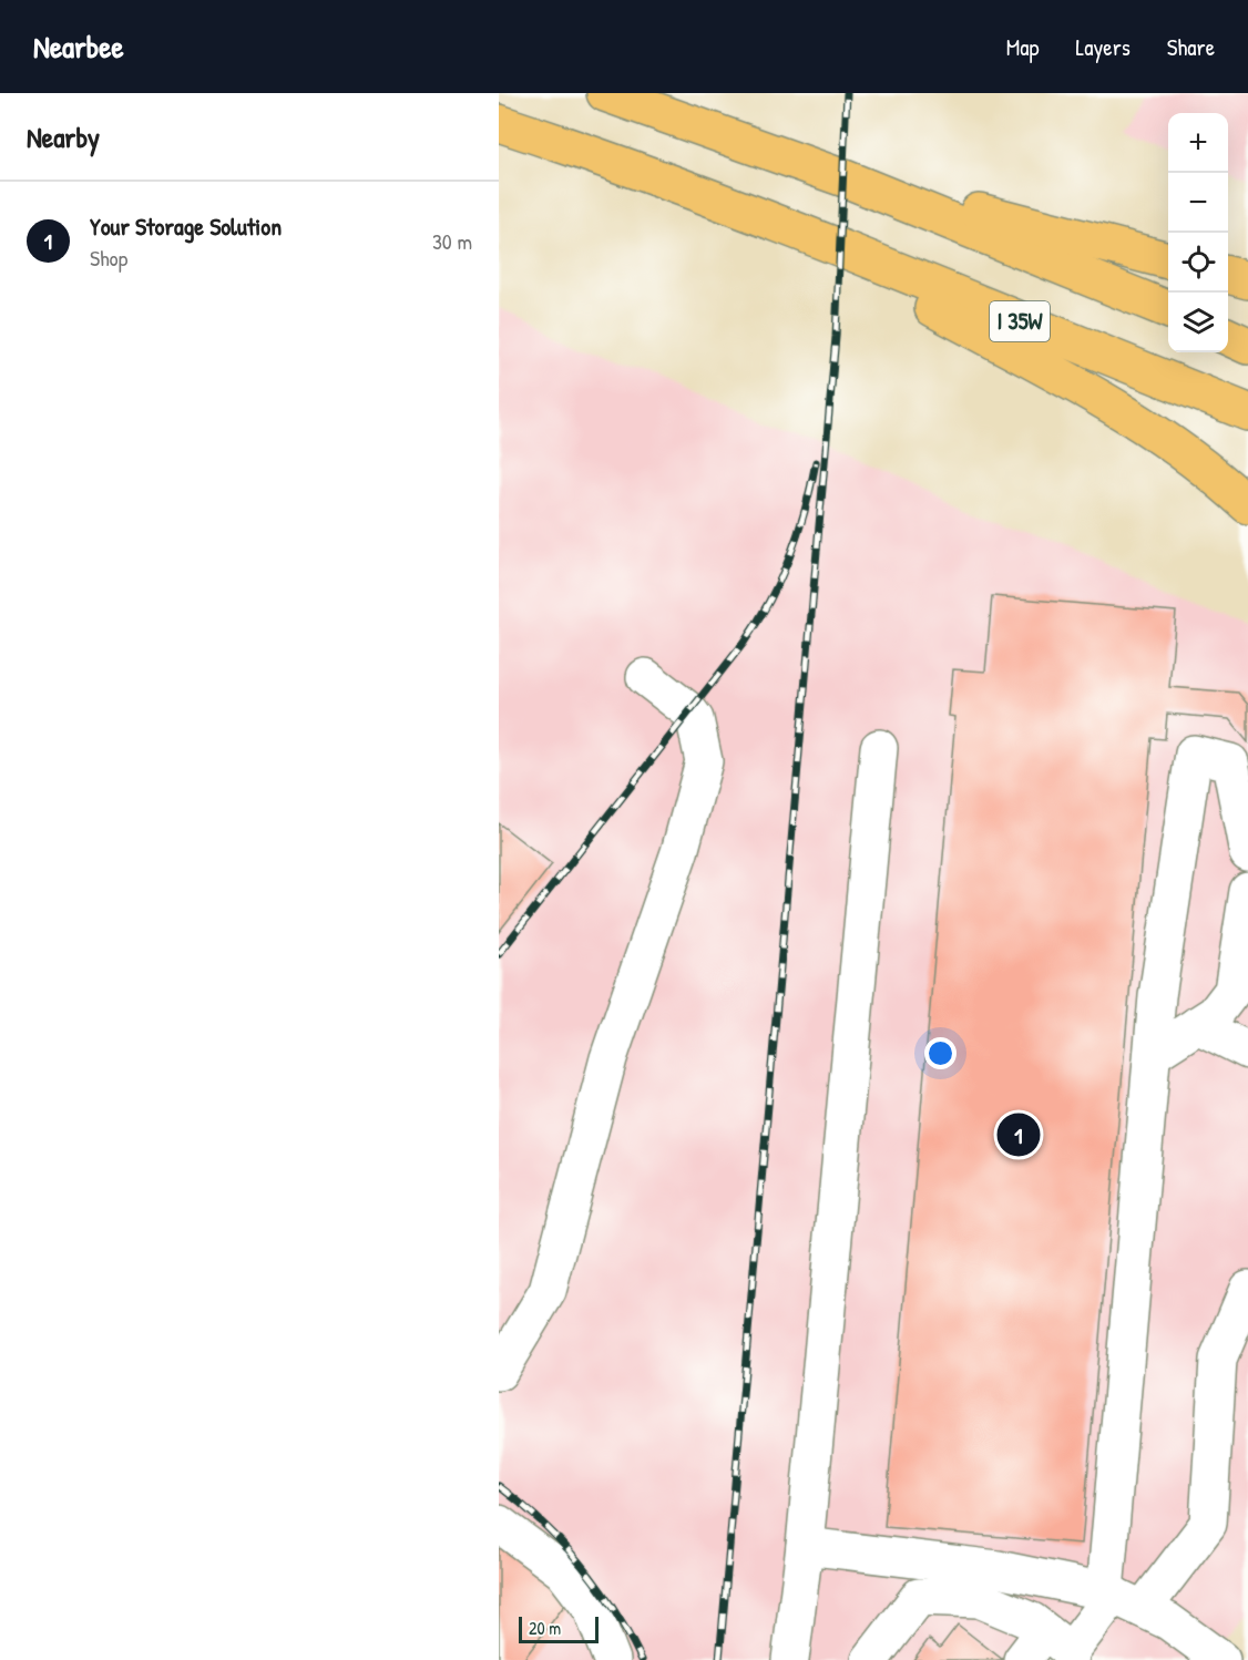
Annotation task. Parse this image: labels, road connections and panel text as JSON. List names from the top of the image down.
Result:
{
  "streets": {
    "highway": ["I 35W"]
  },
  "scale_bar": "20 m",
  "page": {
    "header": "Nearbee",
    "nav": ["Map", "Layers", "Share"],
    "heading": "Nearby",
    "map_buttons": ["+", "−"],
    "list": [
      {
        "mark": "1",
        "name": "Your Storage Solution",
        "note": "Shop",
        "value": "30 m"
      }
    ],
    "pins": "1",
    "scale": "20 m"
  }
}
